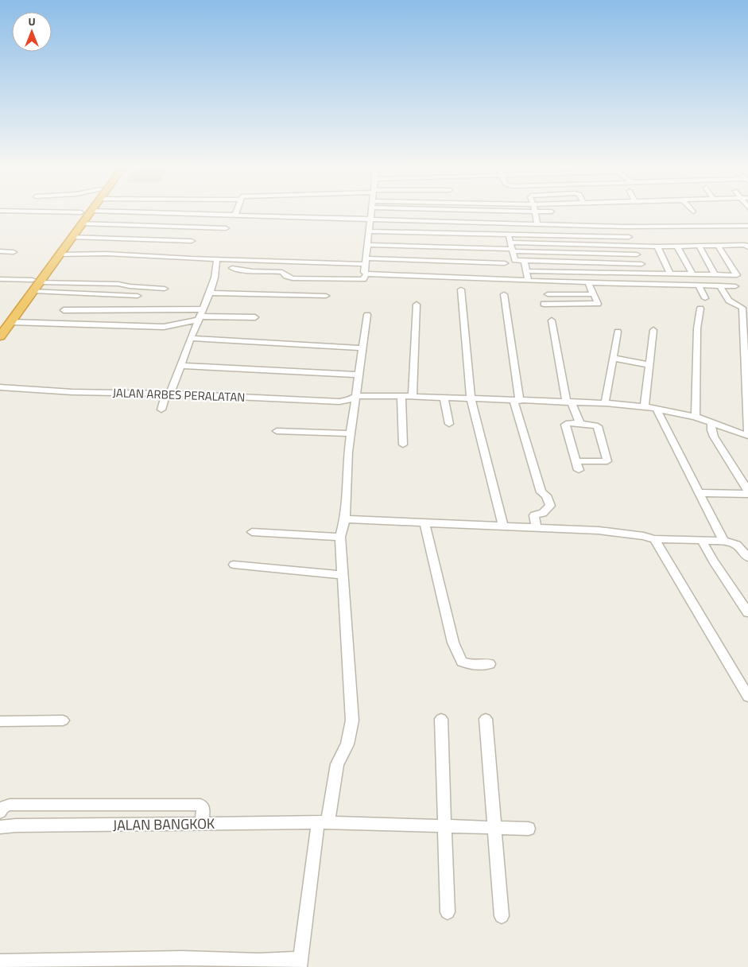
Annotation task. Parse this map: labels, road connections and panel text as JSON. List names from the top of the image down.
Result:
{
  "streets": {
    "street": ["JALAN ARBES PERALATAN", "JALAN BANGKOK"]
  },
  "north": "top"
}
